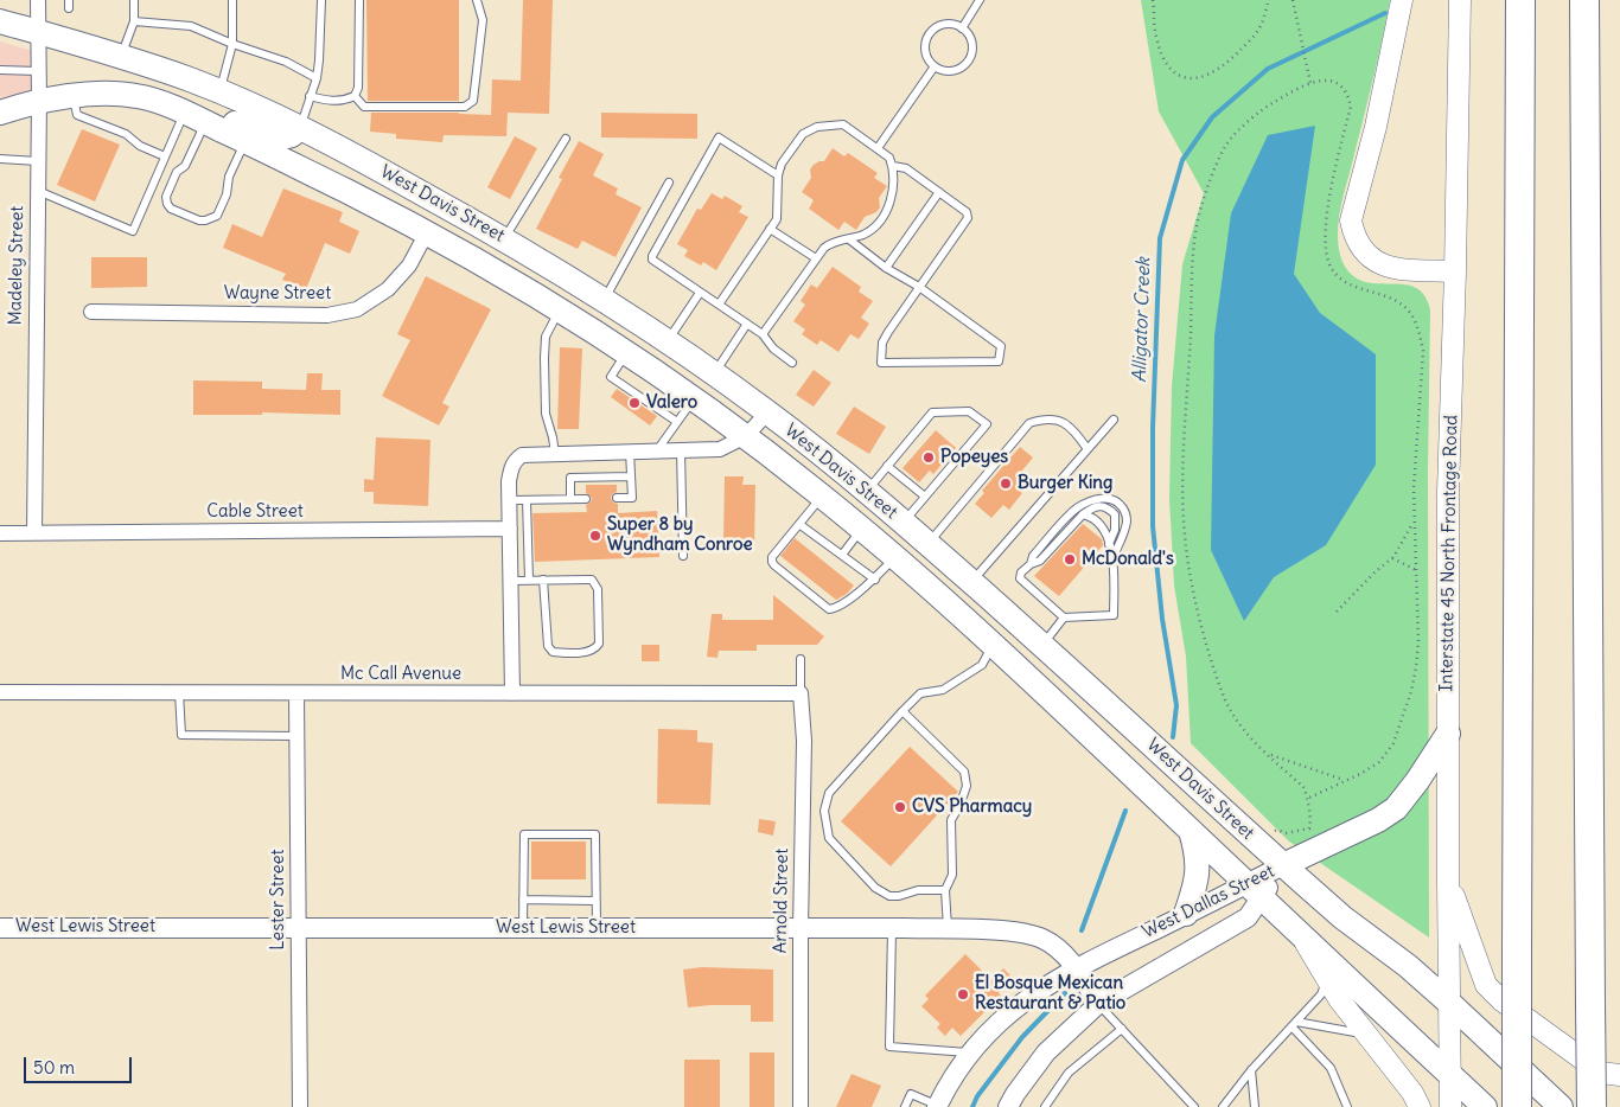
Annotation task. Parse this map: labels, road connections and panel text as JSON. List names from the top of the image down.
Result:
{
  "streets": {
    "main road": ["West Davis Street", "Interstate 45 North Frontage Road"],
    "street": [
      "Madeley Street",
      "Wayne Street",
      "Cable Street",
      "Mc Call Avenue",
      "Lester Street",
      "Arnold Street",
      "West Dallas Street",
      "West Lewis Street"
    ]
  },
  "crossings": [
    ["West Davis Street", "Madeley Street"],
    ["West Davis Street", "Wayne Street"],
    ["West Davis Street", "Interstate 45 North Frontage Road"],
    ["West Davis Street", "West Dallas Street"],
    ["Madeley Street", "Cable Street"],
    ["Mc Call Avenue", "Lester Street"],
    ["Mc Call Avenue", "Arnold Street"],
    ["Lester Street", "West Lewis Street"],
    ["Arnold Street", "West Lewis Street"],
    ["West Dallas Street", "West Lewis Street"]
  ],
  "water": ["Alligator Creek"],
  "places": [
    "Valero",
    "Popeyes",
    "Burger King",
    "Super 8 by Wyndham Conroe",
    "McDonald's",
    "CVS Pharmacy",
    "El Bosque Mexican Restaurant & Patio"
  ],
  "scale_bar": "50 m"
}
